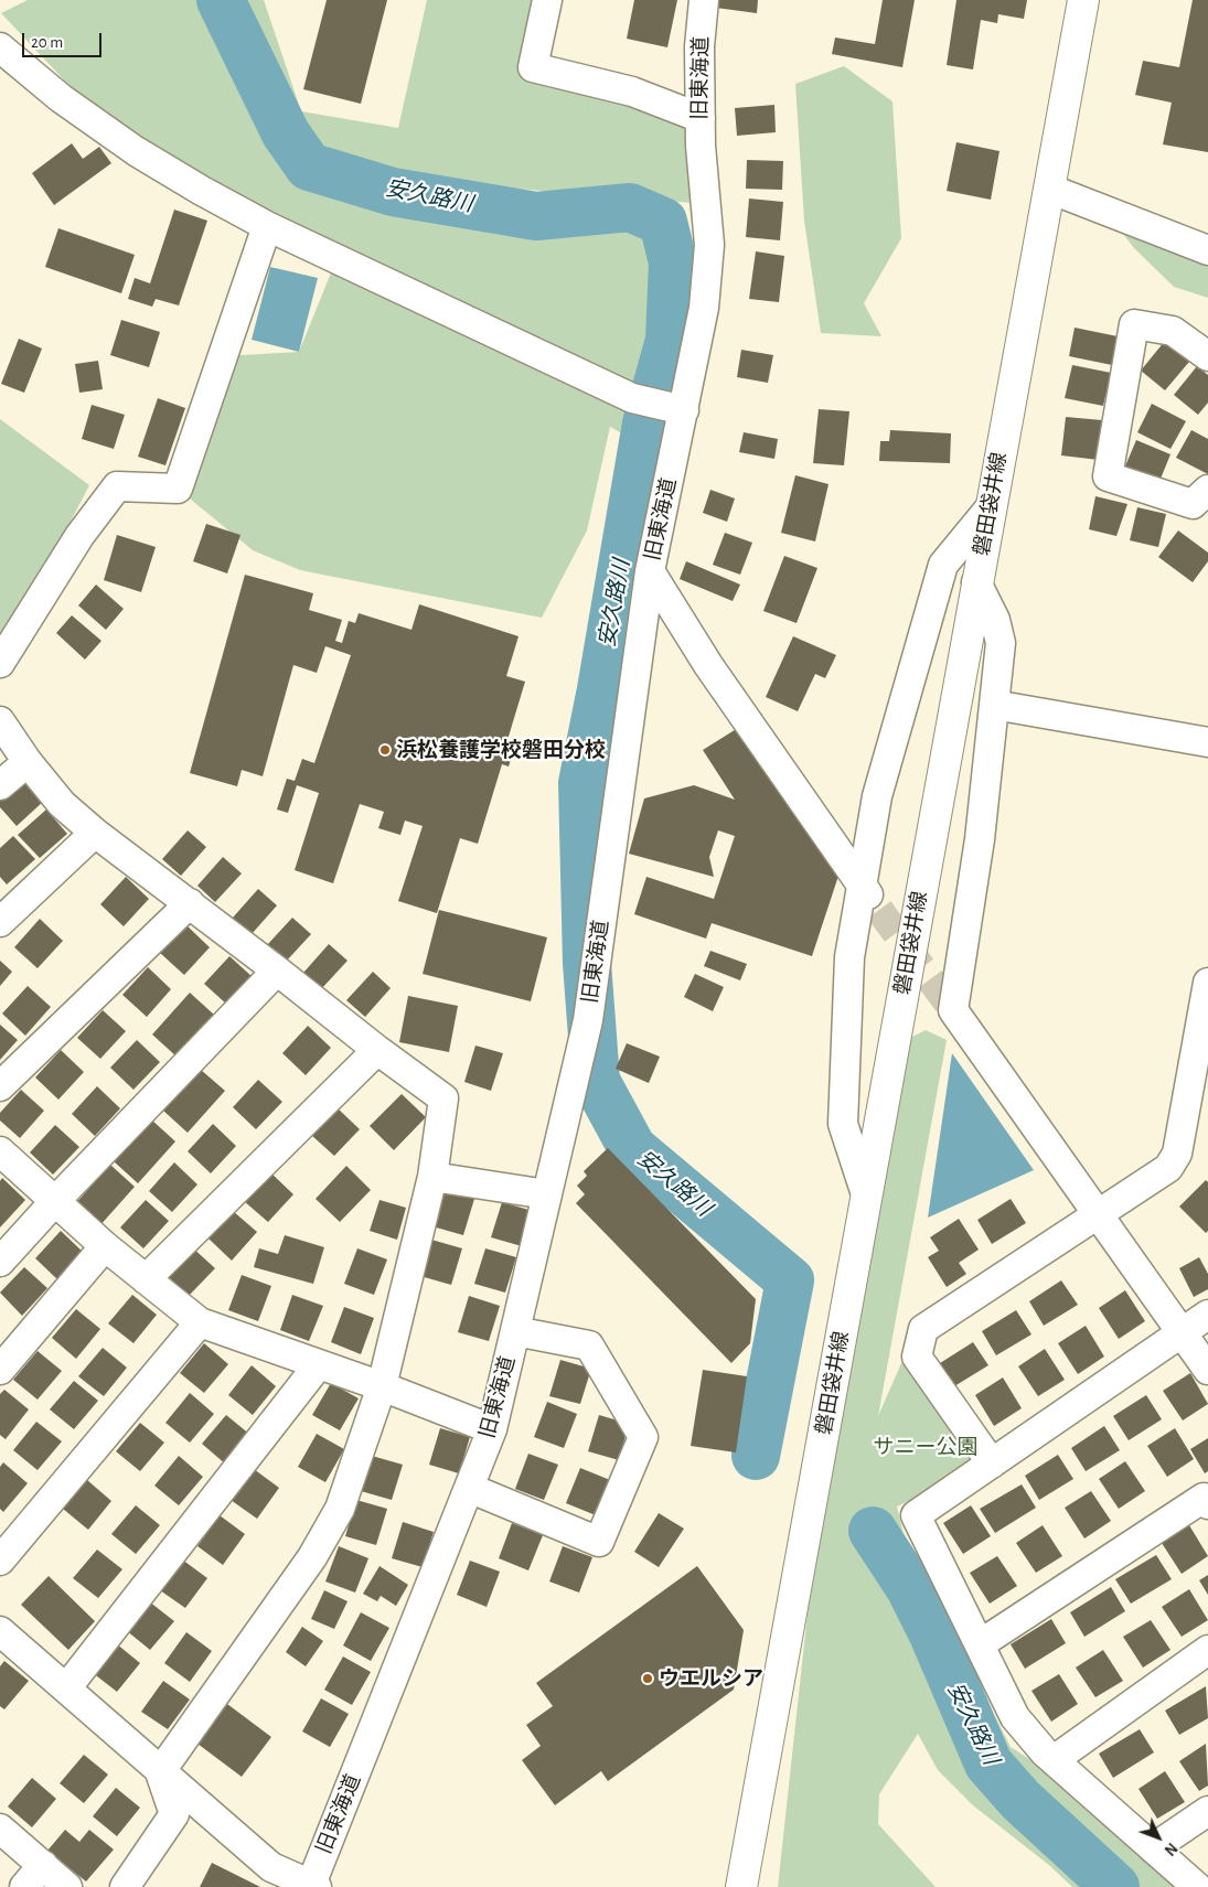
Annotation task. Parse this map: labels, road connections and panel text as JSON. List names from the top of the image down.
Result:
{
  "streets": {
    "main road": ["磐田袋井線"],
    "street": ["旧東海道"]
  },
  "water": ["安久路川"],
  "parks": ["サニー公園"],
  "places": ["浜松養護学校磐田分校", "ウエルシア"],
  "scale_bar": "20 m",
  "north": "bottom right"
}
